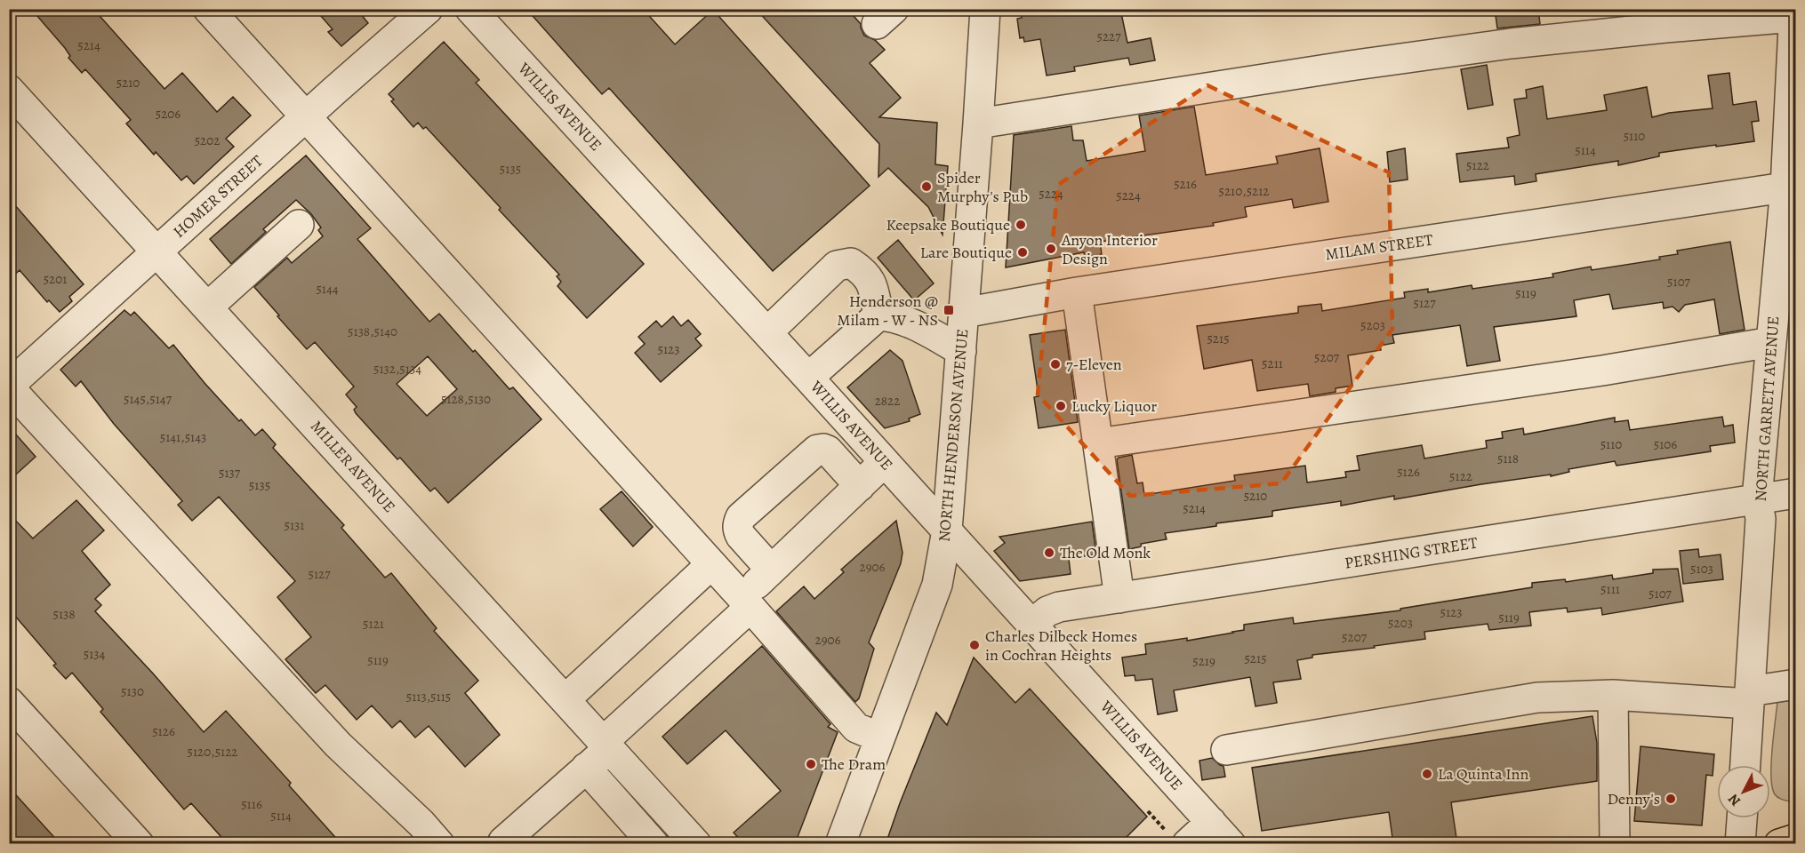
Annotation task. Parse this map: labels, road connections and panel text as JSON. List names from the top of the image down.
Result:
{
  "streets": {
    "street": [
      "WILLIS AVENUE",
      "HOMER STREET",
      "MILAM STREET",
      "NORTH GARRETT AVENUE",
      "NORTH HENDERSON AVENUE",
      "MILLER AVENUE",
      "PERSHING STREET"
    ]
  },
  "crossings": [
    ["WILLIS AVENUE", "NORTH HENDERSON AVENUE"],
    ["WILLIS AVENUE", "PERSHING STREET"],
    ["HOMER STREET", "MILLER AVENUE"],
    ["MILAM STREET", "NORTH GARRETT AVENUE"],
    ["MILAM STREET", "NORTH HENDERSON AVENUE"],
    ["NORTH GARRETT AVENUE", "PERSHING STREET"]
  ],
  "places": {
    "other": [
      "Spider Murphy's Pub",
      "Keepsake Boutique",
      "Anyon Interior Design",
      "Lare Boutique",
      "7-Eleven",
      "Lucky Liquor",
      "The Old Monk",
      "Charles Dilbeck Homes in Cochran Heights",
      "The Dram",
      "La Quinta Inn",
      "Denny's"
    ],
    "transit": ["Henderson @ Milam - W - NS"]
  },
  "house_numbers": [
    "5227",
    "5214",
    "5210",
    "5206",
    "5110",
    "5202",
    "5114",
    "5122",
    "5135",
    "5216",
    "5210,5212",
    "5224",
    "5224",
    "5201",
    "5107",
    "5144",
    "5119",
    "5127",
    "5203",
    "5138,5140",
    "5215",
    "5123",
    "5207",
    "5211",
    "5132,5134",
    "5145,5147",
    "5128,5130",
    "2822",
    "5141,5143",
    "5110",
    "5106",
    "5118",
    "5126",
    "5137",
    "5122",
    "5135",
    "5210",
    "5214",
    "5131",
    "2906",
    "5103",
    "5127",
    "5111",
    "5107",
    "5123",
    "5138",
    "5119",
    "5203",
    "5121",
    "5207",
    "2906",
    "5134",
    "5215",
    "5119",
    "5219",
    "5130",
    "5113,5115",
    "5126",
    "5120,5122",
    "5116",
    "5114"
  ],
  "north": "bottom left"
}
